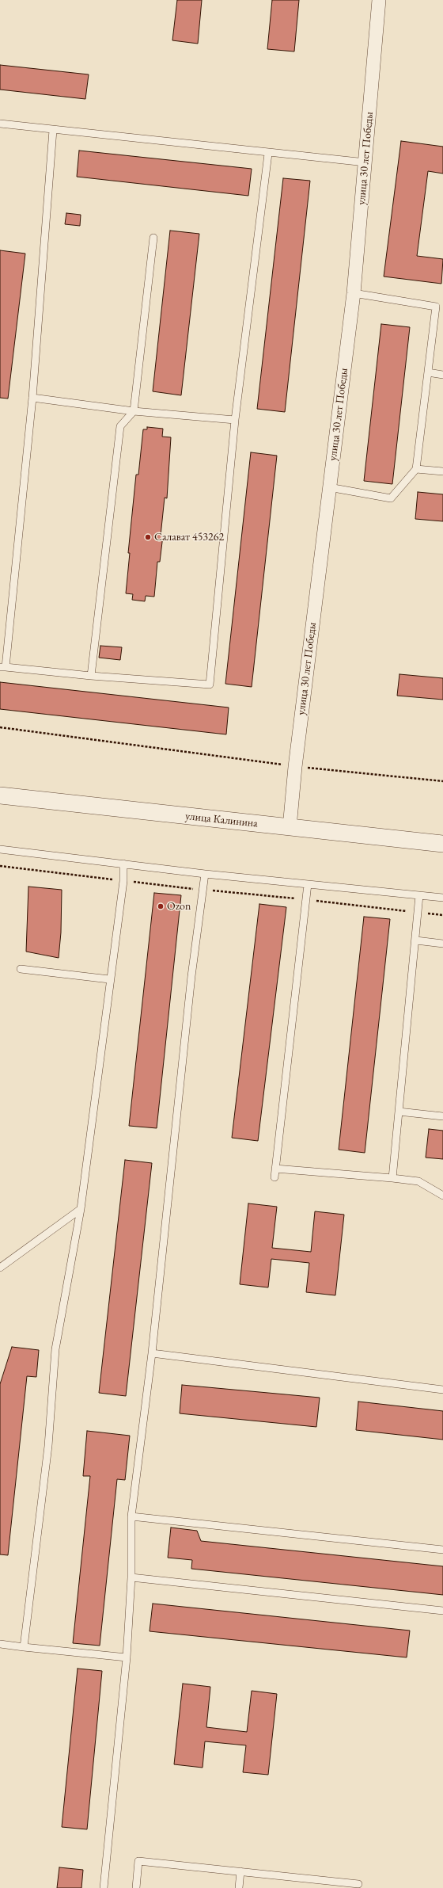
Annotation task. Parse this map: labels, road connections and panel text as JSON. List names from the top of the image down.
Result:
{
  "streets": {
    "street": ["улица 30 лет Победы", "улица Калинина"]
  },
  "crossings": [
    ["улица 30 лет Победы", "улица Калинина"]
  ],
  "places": ["Салават 453262", "Ozon"]
}
